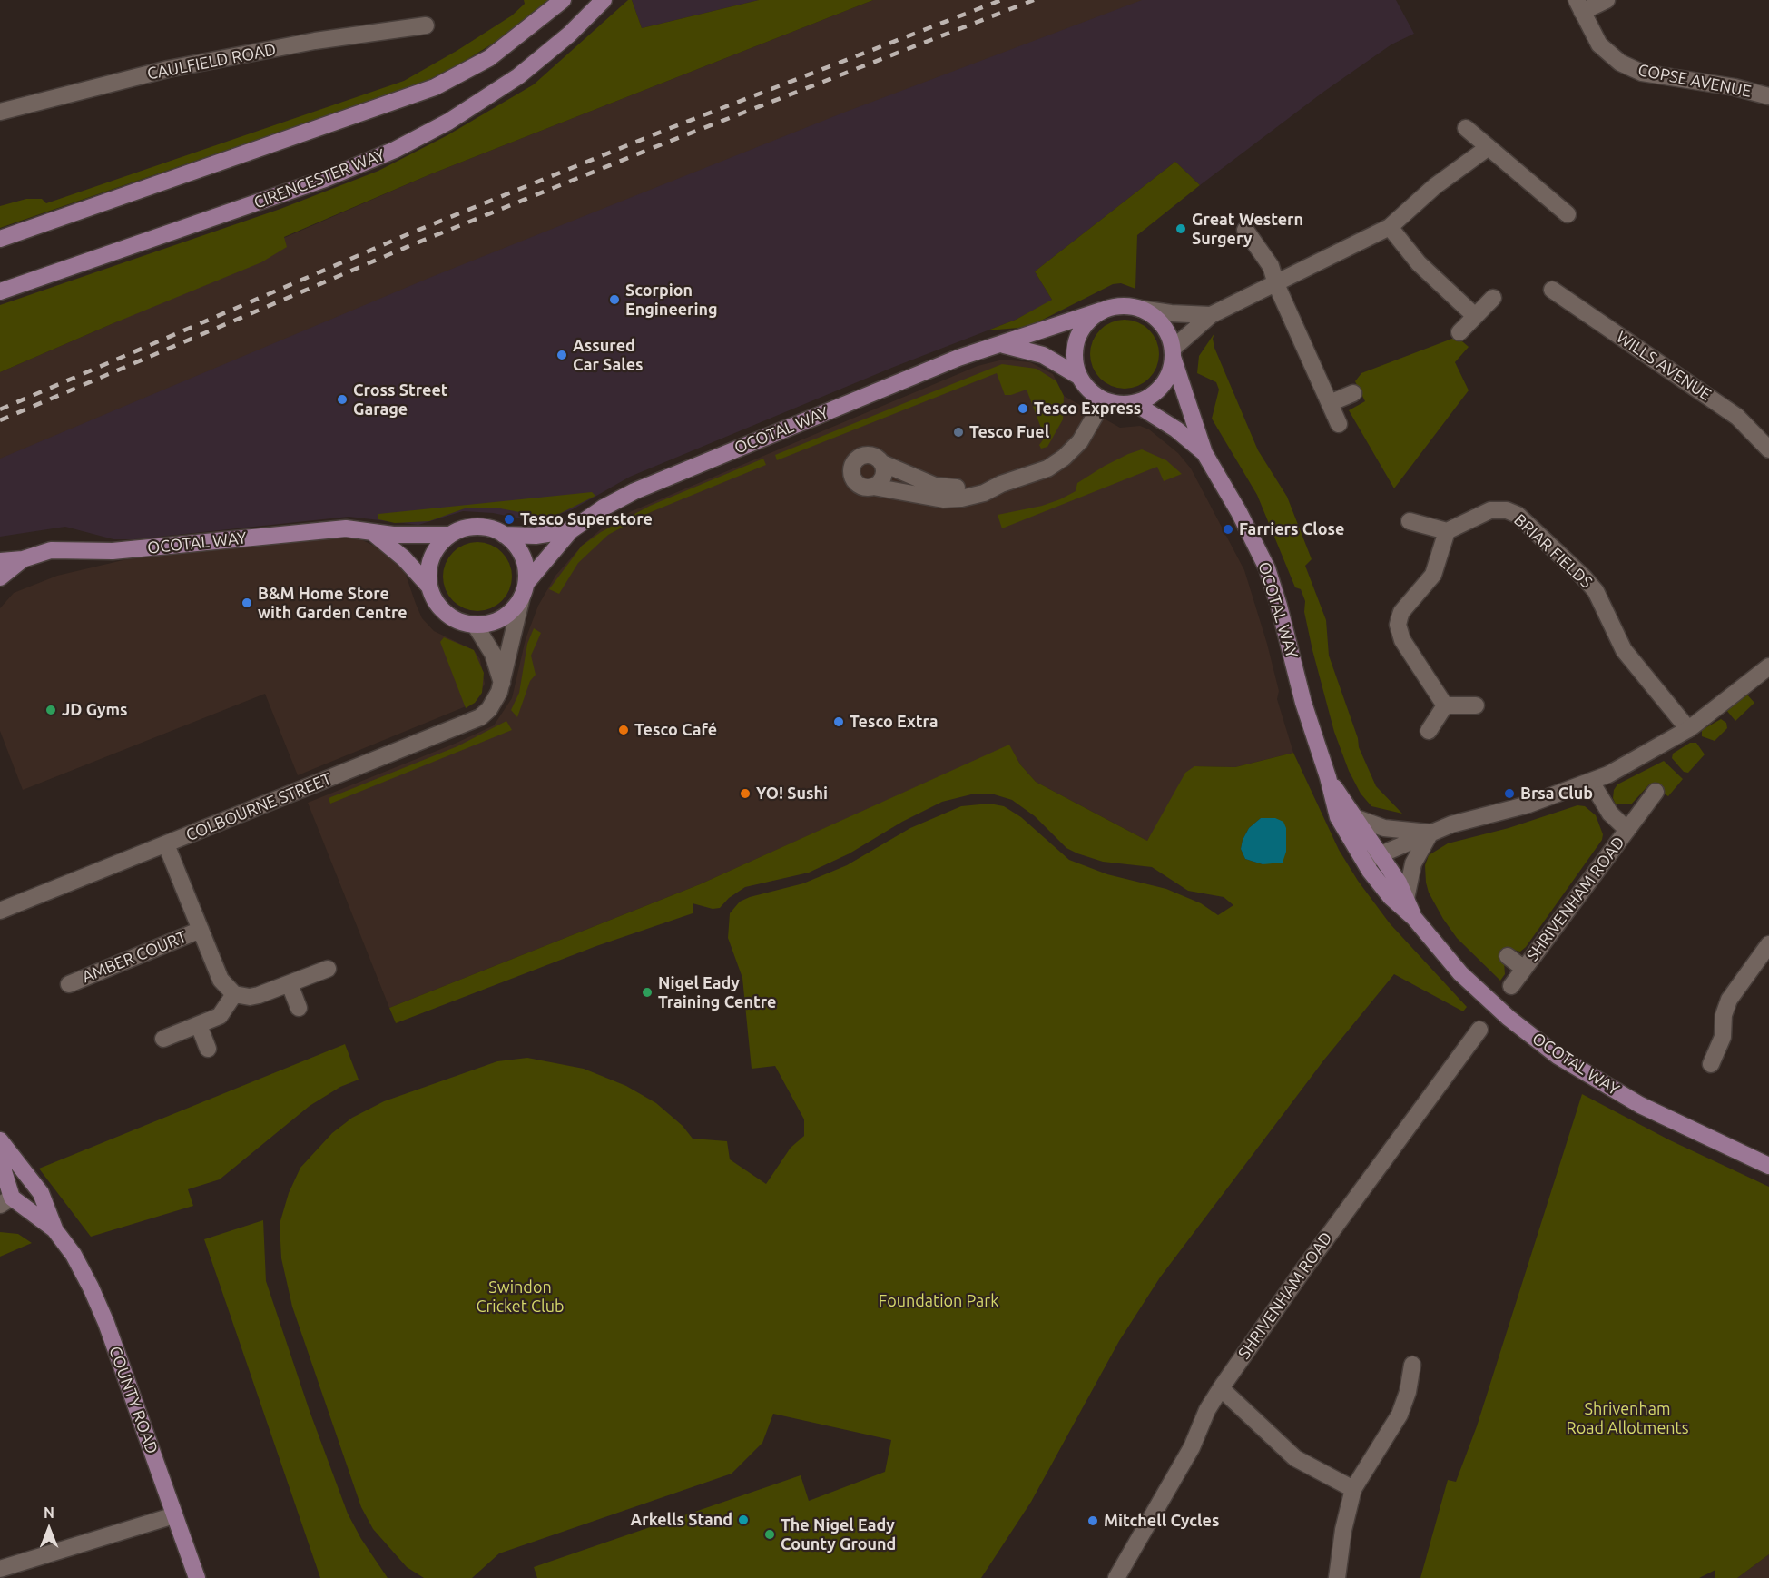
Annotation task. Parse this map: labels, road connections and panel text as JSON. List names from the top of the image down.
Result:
{
  "streets": {
    "main road": ["CIRENCESTER WAY", "OCOTAL WAY", "COUNTY ROAD"],
    "street": [
      "CAULFIELD ROAD",
      "COPSE AVENUE",
      "WILLS AVENUE",
      "BRIAR FIELDS",
      "COLBOURNE STREET",
      "SHRIVENHAM ROAD",
      "AMBER COURT"
    ]
  },
  "crossings": [
    ["OCOTAL WAY", "COLBOURNE STREET"],
    ["COLBOURNE STREET", "AMBER COURT"]
  ],
  "parks": ["Swindon Cricket Club", "Foundation Park", "Shrivenham Road Allotments"],
  "places": [
    "Great Western Surgery",
    "Scorpion Engineering",
    "Assured Car Sales",
    "Cross Street Garage",
    "Tesco Express",
    "Tesco Fuel",
    "Tesco Superstore",
    "Farriers Close",
    "B&M Home Store with Garden Centre",
    "JD Gyms",
    "Tesco Extra",
    "Tesco Café",
    "YO! Sushi",
    "Brsa Club",
    "Nigel Eady Training Centre",
    "Arkells Stand",
    "Mitchell Cycles",
    "The Nigel Eady County Ground"
  ],
  "north": "top"
}
